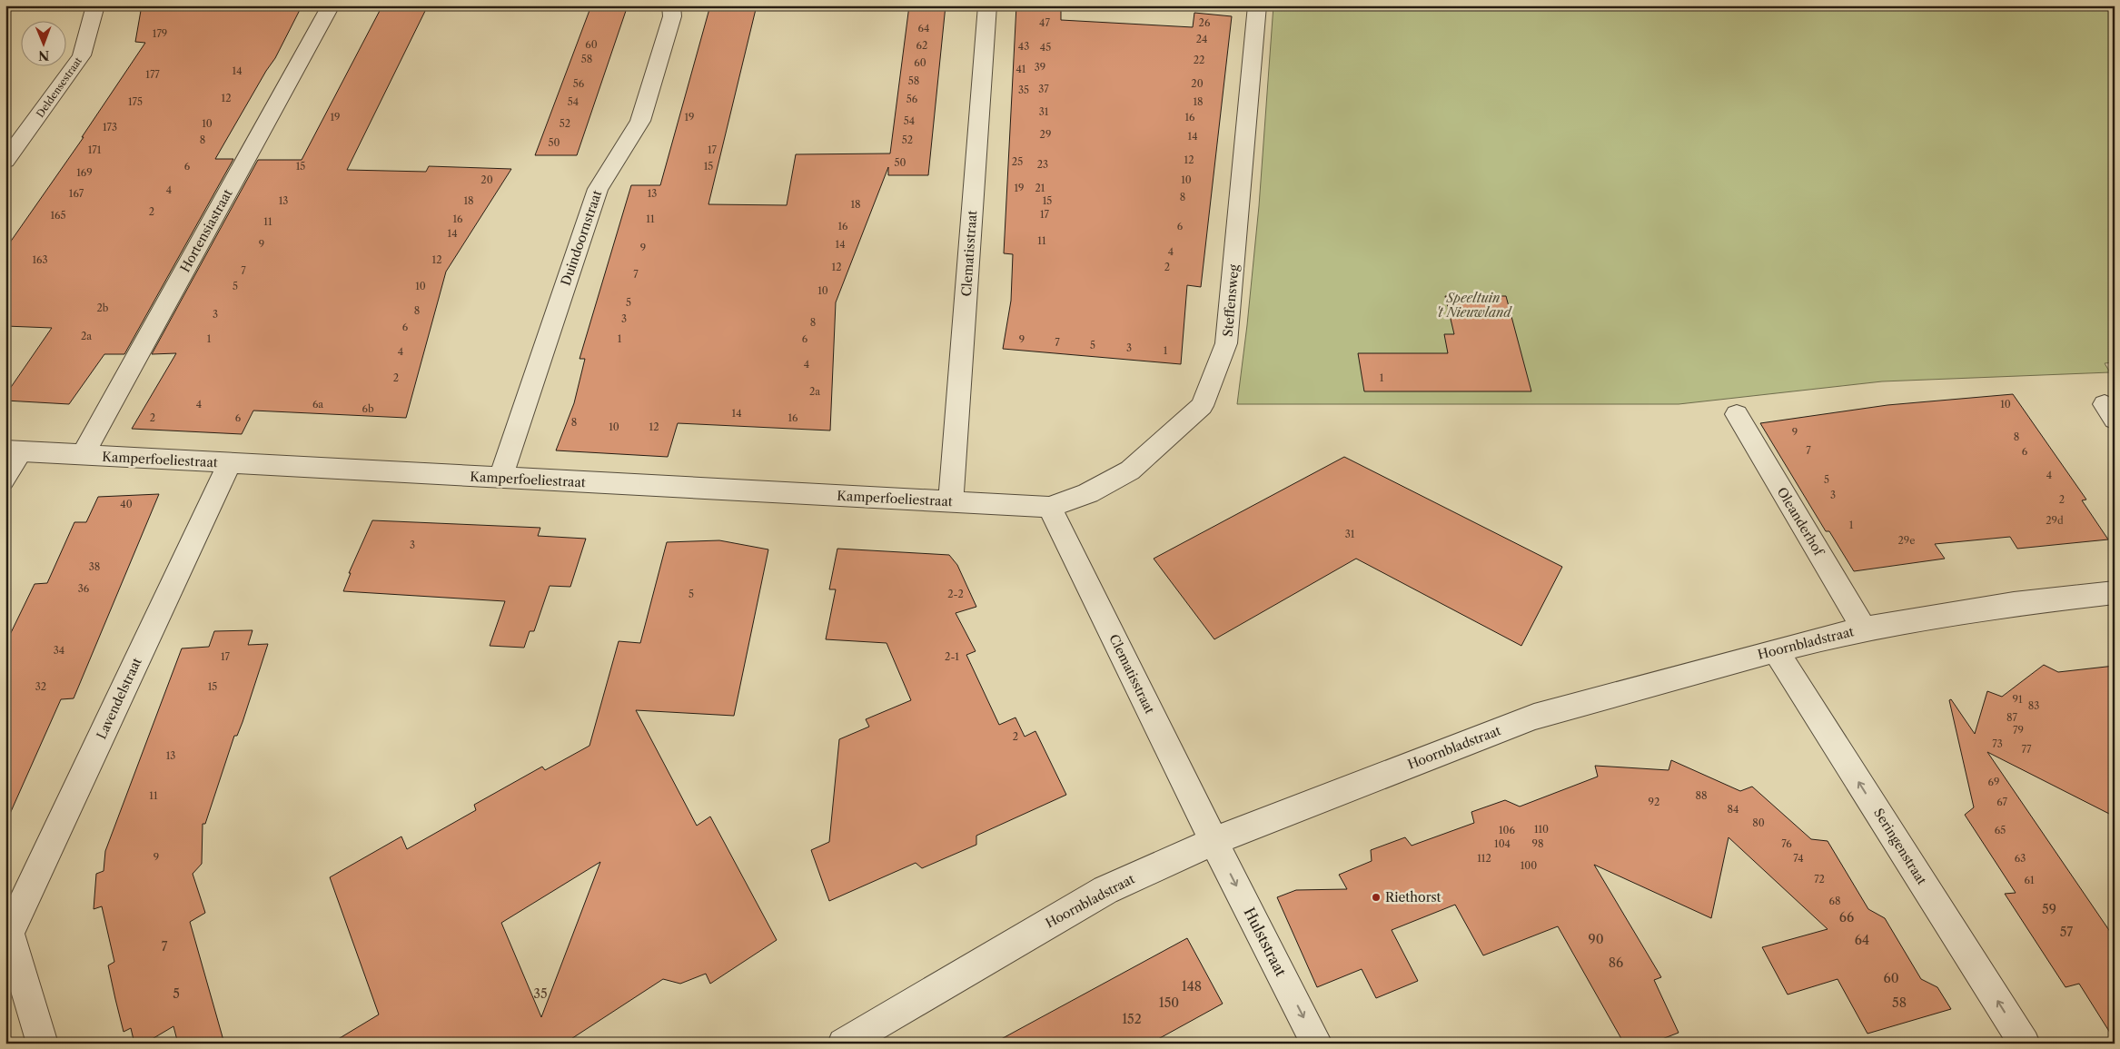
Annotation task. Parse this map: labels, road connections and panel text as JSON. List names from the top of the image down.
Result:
{
  "streets": {
    "street": [
      "Deldensestraat",
      "Hortensiastraat",
      "Duindoornstraat",
      "Clematisstraat",
      "Steffensweg",
      "Kamperfoeliestraat",
      "Oleanderhof",
      "Hoornbladstraat",
      "Lavendelstraat",
      "Seringenstraat",
      "Hulststraat"
    ]
  },
  "crossings": [
    ["Hortensiastraat", "Kamperfoeliestraat"],
    ["Duindoornstraat", "Kamperfoeliestraat"],
    ["Clematisstraat", "Steffensweg"],
    ["Clematisstraat", "Kamperfoeliestraat"],
    ["Clematisstraat", "Hoornbladstraat"],
    ["Clematisstraat", "Hulststraat"],
    ["Steffensweg", "Kamperfoeliestraat"],
    ["Kamperfoeliestraat", "Lavendelstraat"],
    ["Oleanderhof", "Hoornbladstraat"],
    ["Hoornbladstraat", "Seringenstraat"],
    ["Hoornbladstraat", "Hulststraat"]
  ],
  "one_way": ["Seringenstraat", "Hulststraat"],
  "parks": ["Speeltuin 't Nieuwland"],
  "places": ["Riethorst"],
  "house_numbers": [
    "47",
    "26",
    "64",
    "179",
    "24",
    "60",
    "62",
    "43",
    "45",
    "58",
    "22",
    "60",
    "39",
    "41",
    "14",
    "177",
    "58",
    "56",
    "20",
    "37",
    "35",
    "12",
    "56",
    "175",
    "54",
    "18",
    "31",
    "19",
    "19",
    "16",
    "54",
    "10",
    "52",
    "173",
    "29",
    "14",
    "8",
    "52",
    "50",
    "171",
    "17",
    "12",
    "25",
    "50",
    "23",
    "6",
    "15",
    "15",
    "169",
    "20",
    "10",
    "19",
    "21",
    "4",
    "167",
    "13",
    "8",
    "13",
    "18",
    "15",
    "18",
    "2",
    "17",
    "165",
    "16",
    "11",
    "11",
    "16",
    "6",
    "14",
    "11",
    "9",
    "14",
    "9",
    "4",
    "163",
    "12",
    "12",
    "2",
    "7",
    "7",
    "5",
    "10",
    "10",
    "5",
    "2b",
    "8",
    "3",
    "3",
    "8",
    "6",
    "2a",
    "1",
    "1",
    "6",
    "9",
    "7",
    "5",
    "3",
    "1",
    "4",
    "4",
    "2",
    "1",
    "2a",
    "4",
    "6a",
    "10",
    "6b",
    "14",
    "2",
    "6",
    "16",
    "8",
    "10",
    "12",
    "9",
    "8",
    "7",
    "6",
    "4",
    "5",
    "3",
    "2",
    "40",
    "29d",
    "1",
    "31",
    "29e",
    "3",
    "38",
    "36",
    "5",
    "2-2",
    "34",
    "17",
    "2-1",
    "32",
    "15",
    "91",
    "83",
    "87",
    "79",
    "2",
    "73",
    "77",
    "13",
    "69",
    "11",
    "88",
    "92",
    "67",
    "84",
    "80",
    "110",
    "106",
    "65",
    "104",
    "98",
    "76",
    "9",
    "112",
    "74",
    "63",
    "100",
    "72",
    "61",
    "68",
    "59",
    "66",
    "57",
    "90",
    "64",
    "7",
    "86",
    "60",
    "148",
    "5",
    "35",
    "150",
    "58",
    "152"
  ],
  "north": "bottom"
}
